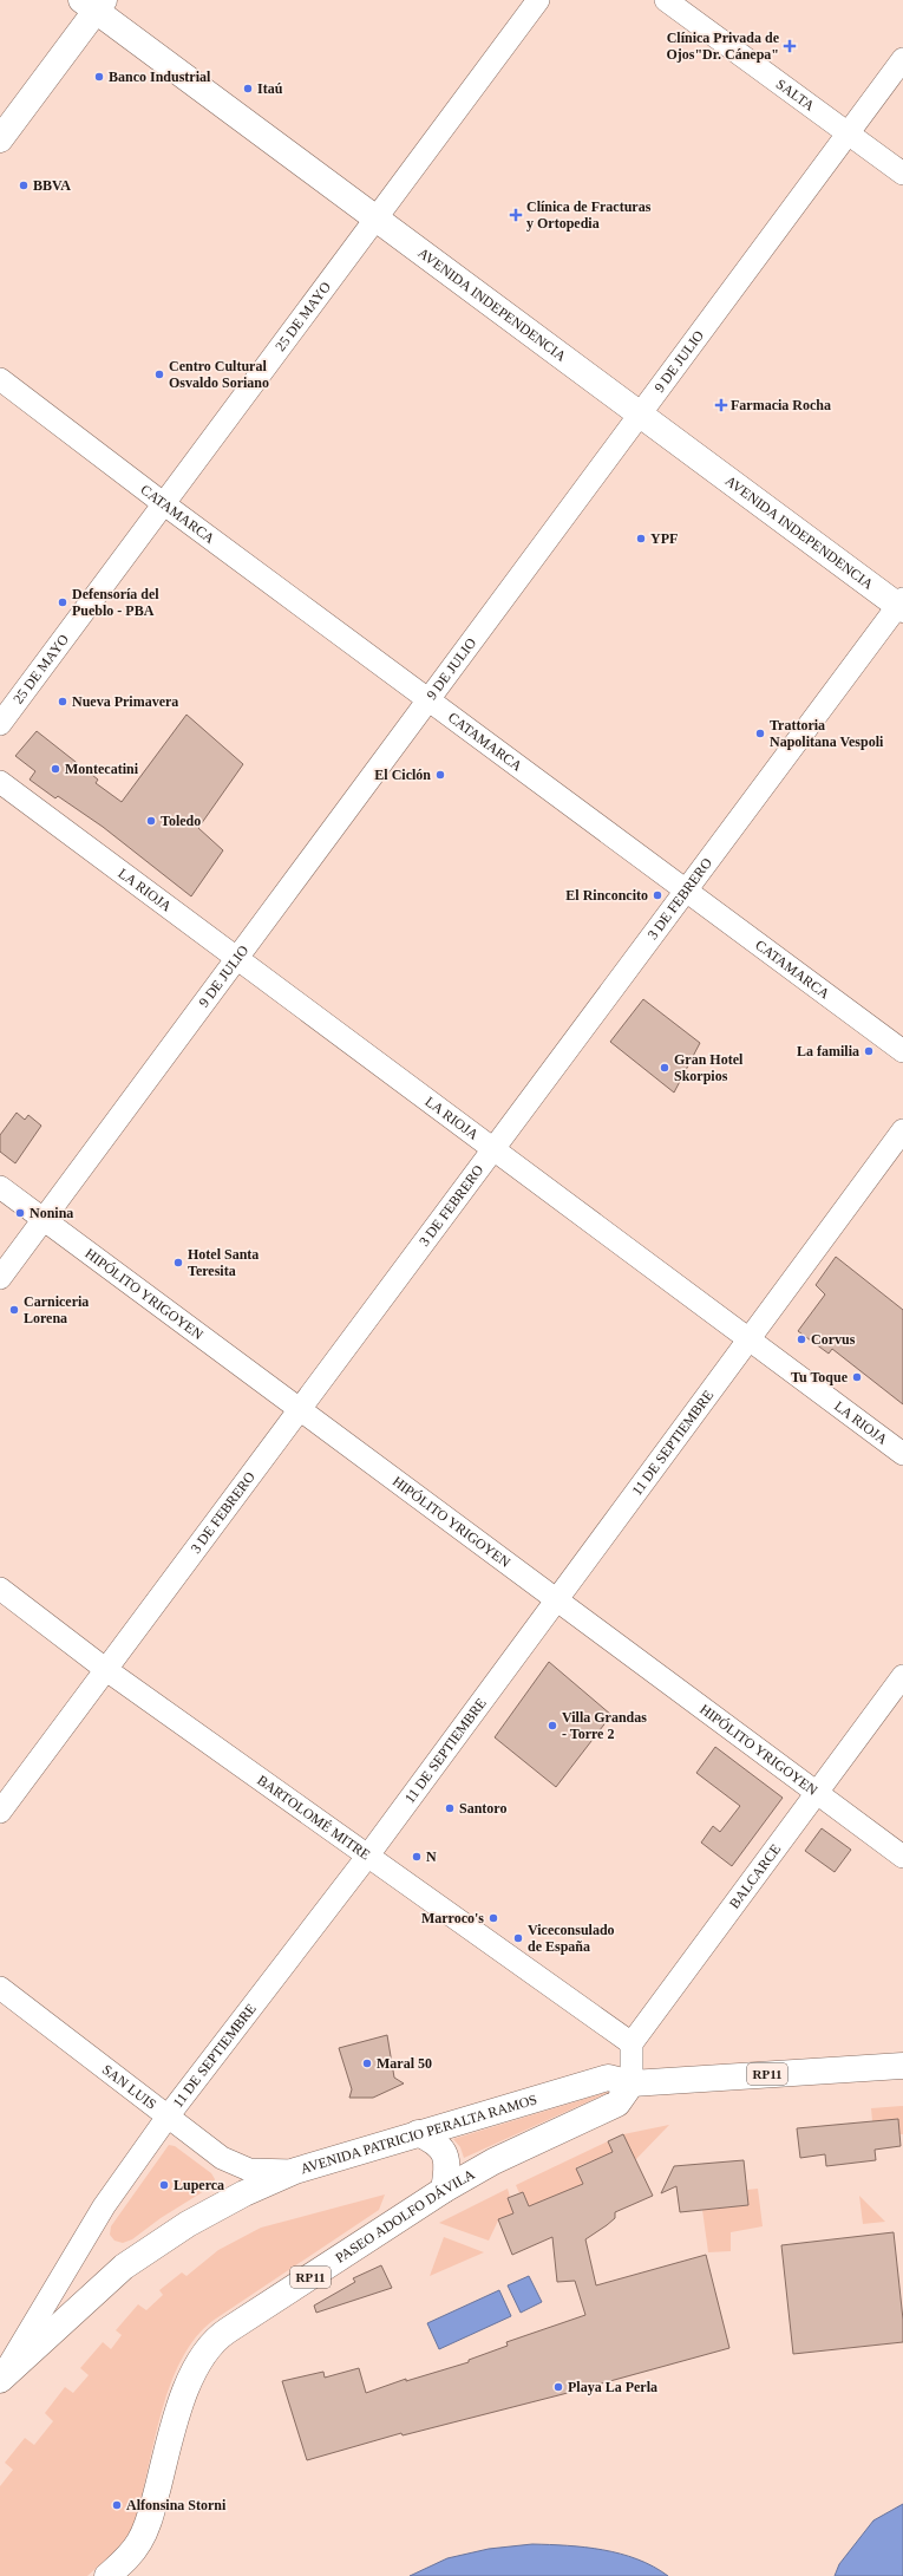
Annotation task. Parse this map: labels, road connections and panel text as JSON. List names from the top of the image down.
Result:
{
  "streets": {
    "main road": [
      "AVENIDA INDEPENDENCIA",
      "RP11",
      "AVENIDA PATRICIO PERALTA RAMOS",
      "PASEO ADOLFO DÁVILA"
    ],
    "street": [
      "SALTA",
      "25 DE MAYO",
      "9 DE JULIO",
      "CATAMARCA",
      "LA RIOJA",
      "3 DE FEBRERO",
      "HIPÓLITO YRIGOYEN",
      "11 DE SEPTIEMBRE",
      "BARTOLOMÉ MITRE",
      "BALCARCE",
      "SAN LUIS"
    ]
  },
  "crossings": [
    ["SALTA", "9 DE JULIO"],
    ["AVENIDA INDEPENDENCIA", "25 DE MAYO"],
    ["AVENIDA INDEPENDENCIA", "9 DE JULIO"],
    ["AVENIDA INDEPENDENCIA", "3 DE FEBRERO"],
    ["25 DE MAYO", "CATAMARCA"],
    ["9 DE JULIO", "CATAMARCA"],
    ["9 DE JULIO", "LA RIOJA"],
    ["9 DE JULIO", "HIPÓLITO YRIGOYEN"],
    ["CATAMARCA", "3 DE FEBRERO"],
    ["LA RIOJA", "3 DE FEBRERO"],
    ["LA RIOJA", "11 DE SEPTIEMBRE"],
    ["3 DE FEBRERO", "HIPÓLITO YRIGOYEN"],
    ["3 DE FEBRERO", "BARTOLOMÉ MITRE"],
    ["HIPÓLITO YRIGOYEN", "11 DE SEPTIEMBRE"],
    ["HIPÓLITO YRIGOYEN", "BALCARCE"],
    ["11 DE SEPTIEMBRE", "BARTOLOMÉ MITRE"],
    ["11 DE SEPTIEMBRE", "SAN LUIS"],
    ["11 DE SEPTIEMBRE", "AVENIDA PATRICIO PERALTA RAMOS"],
    ["BARTOLOMÉ MITRE", "BALCARCE"],
    ["SAN LUIS", "AVENIDA PATRICIO PERALTA RAMOS"],
    ["AVENIDA PATRICIO PERALTA RAMOS", "PASEO ADOLFO DÁVILA"]
  ],
  "places": {
    "health": ["Clínica Privada de Ojos\"Dr. Cánepa\"", "Clínica de Fracturas y Ortopedia", "Farmacia Rocha"],
    "other": [
      "Banco Industrial",
      "Itaú",
      "BBVA",
      "Centro Cultural Osvaldo Soriano",
      "YPF",
      "Defensoría del Pueblo - PBA",
      "Nueva Primavera",
      "Trattoria Napolitana Vespoli",
      "Montecatini",
      "El Ciclón",
      "Toledo",
      "El Rinconcito",
      "La familia",
      "Gran Hotel Skorpios",
      "Nonina",
      "Hotel Santa Teresita",
      "Carniceria Lorena",
      "Corvus",
      "Tu Toque",
      "Villa Grandas - Torre 2",
      "Santoro",
      "N",
      "Marroco's",
      "Viceconsulado de España",
      "Maral 50",
      "Luperca",
      "Playa La Perla",
      "Alfonsina Storni"
    ]
  }
}
